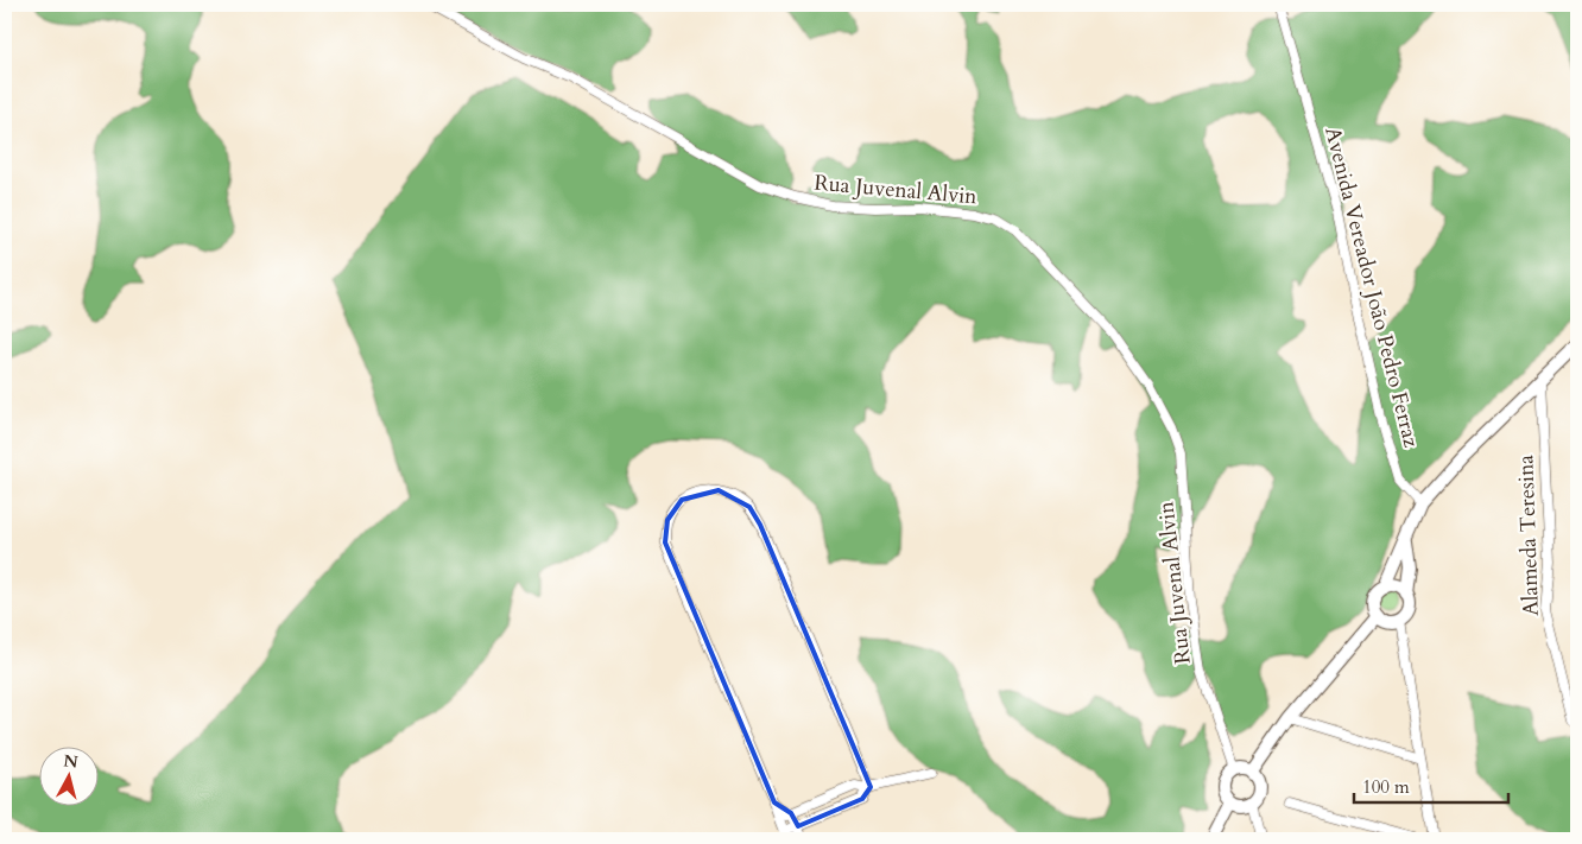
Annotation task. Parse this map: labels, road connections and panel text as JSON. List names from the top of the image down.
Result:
{
  "streets": {
    "street": ["Rua Juvenal Alvin", "Avenida Vereador João Pedro Ferraz", "Alameda Teresina"]
  },
  "scale_bar": "100 m",
  "north": "top"
}
